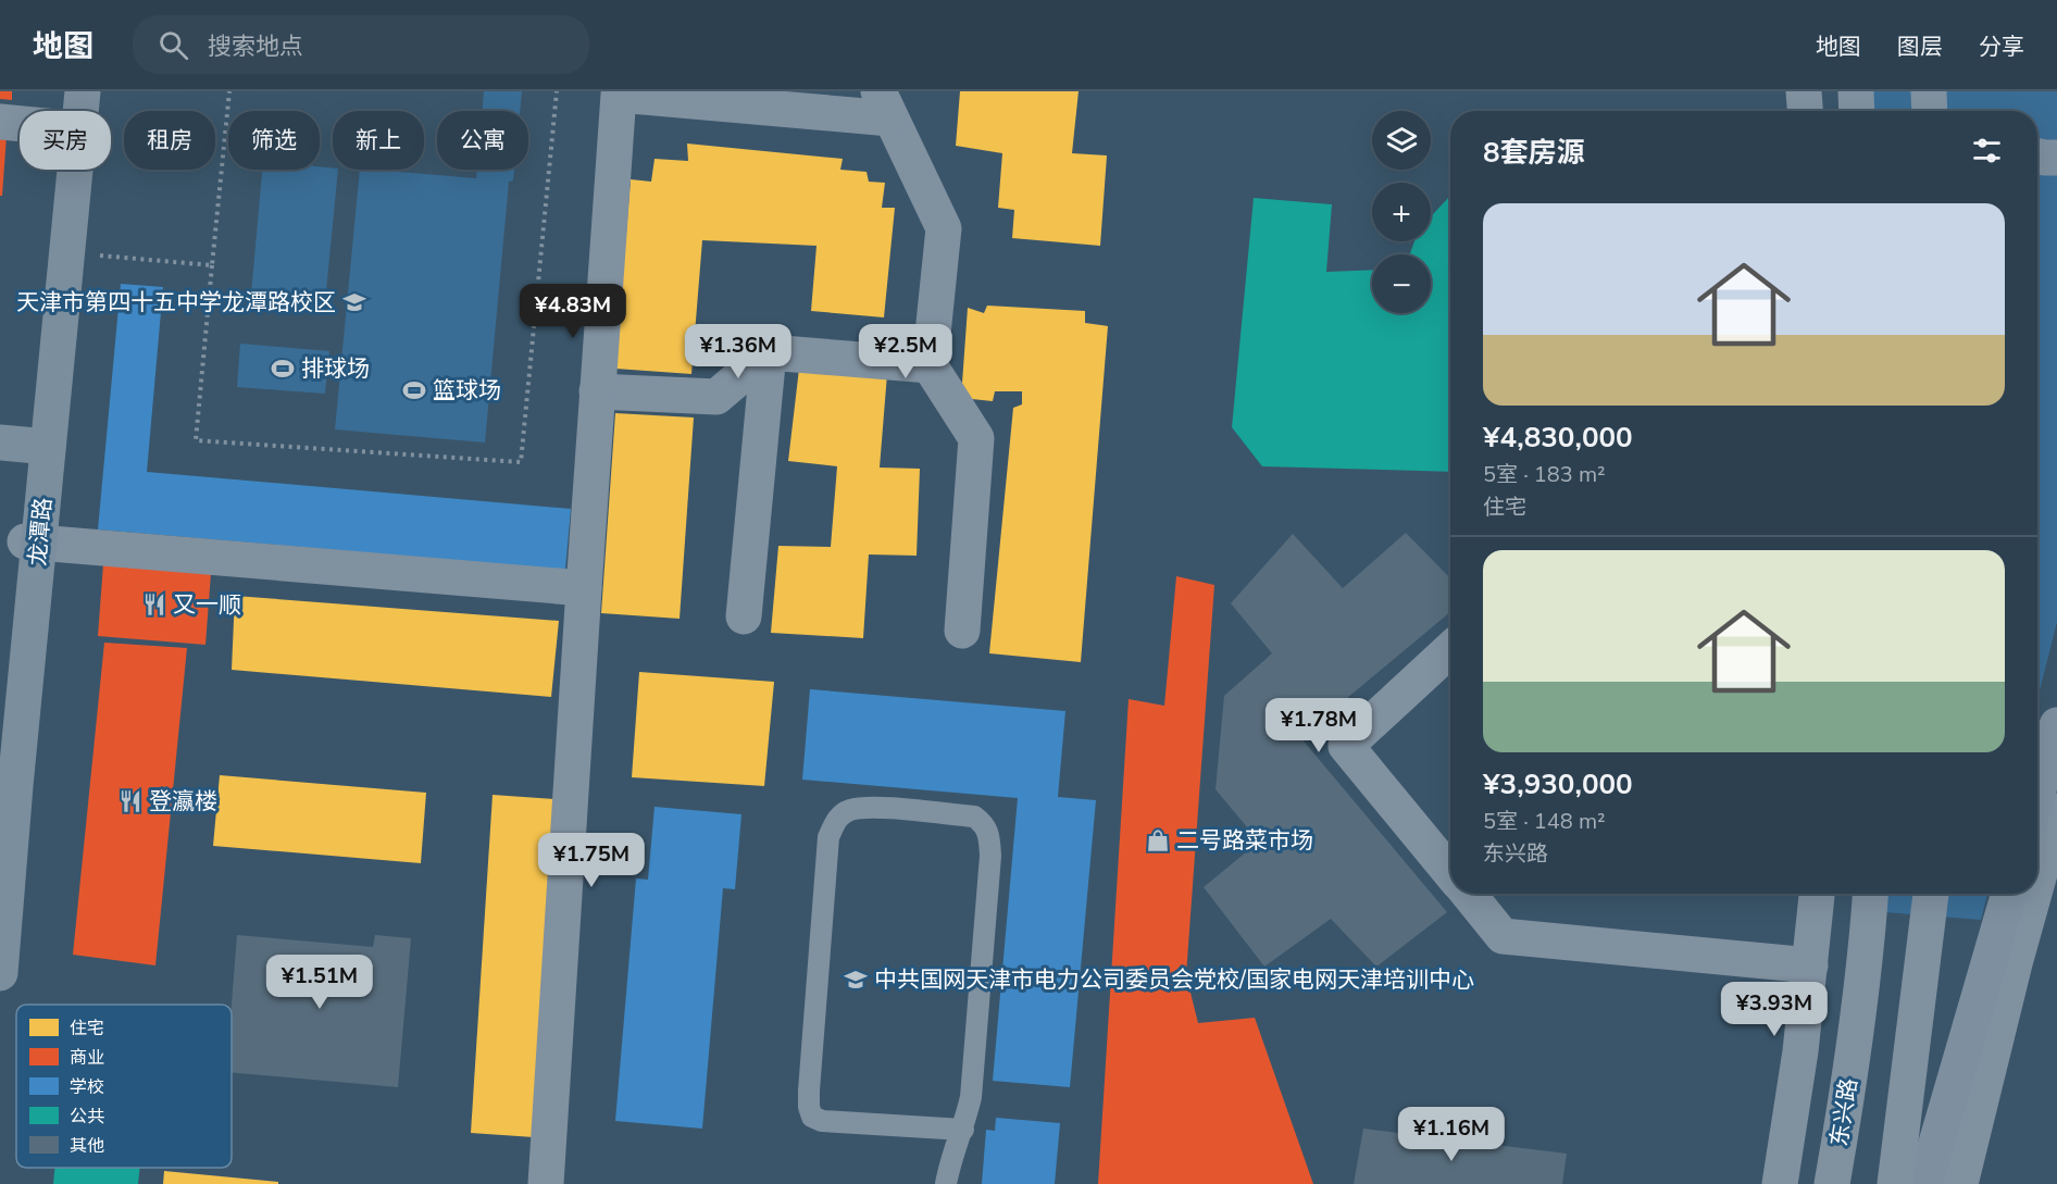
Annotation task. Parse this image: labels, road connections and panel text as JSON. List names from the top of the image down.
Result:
{
  "streets": {
    "main road": ["东兴路"],
    "street": ["龙潭路"]
  },
  "places": {
    "school or university": ["天津市第四十五中学龙潭路校区", "中共国网天津市电力公司委员会党校/国家电网天津培训中心"],
    "sports": ["排球场", "篮球场"],
    "restaurant": ["又一顺", "登瀛楼"],
    "shop": ["二号路菜市场"]
  },
  "legend": [
    "住宅",
    "商业",
    "学校",
    "公共",
    "其他"
  ],
  "page": {
    "header": "地图",
    "search": "搜索地点",
    "nav": ["地图", "图层", "分享"],
    "map_buttons": ["+", "−"],
    "chip": [
      "买房",
      "租房",
      "筛选",
      "新上",
      "公寓"
    ],
    "heading": "8套房源",
    "list": [
      {
        "name": "¥4,830,000",
        "note": "5室 · 183 m² · 住宅"
      },
      {
        "name": "¥3,930,000",
        "note": "5室 · 148 m² · 东兴路"
      }
    ],
    "price": [
      "¥4.83M",
      "¥1.36M",
      "¥2.5M",
      "¥1.78M",
      "¥1.75M",
      "¥1.51M",
      "¥3.93M",
      "¥1.16M"
    ]
  }
}
